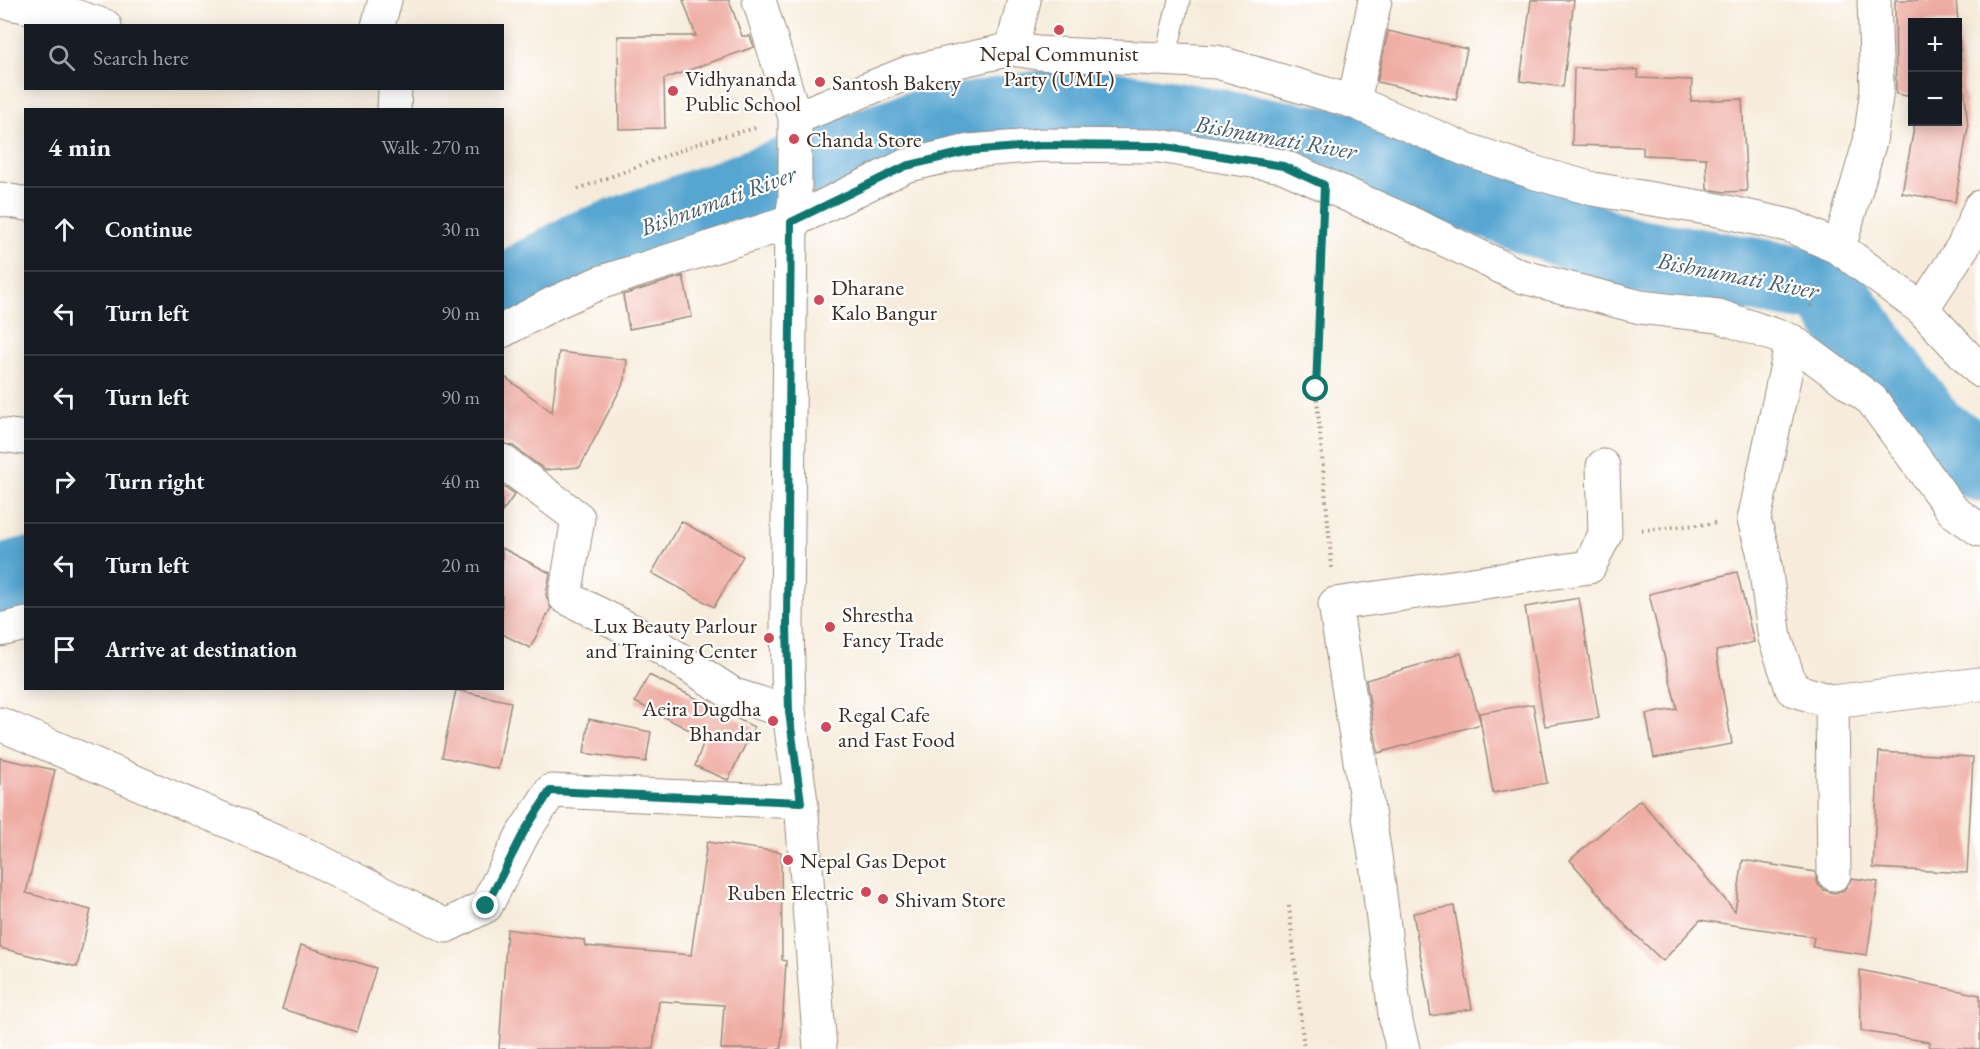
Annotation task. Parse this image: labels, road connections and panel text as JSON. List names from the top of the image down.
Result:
{
  "water": ["Bishnumati River"],
  "places": [
    "Nepal Communist Party (UML)",
    "Santosh Bakery",
    "Vidhyananda Public School",
    "Chanda Store",
    "Dharane Kalo Bangur",
    "Shrestha Fancy Trade",
    "Lux Beauty Parlour and Training Center",
    "Aeira Dugdha Bhandar",
    "Regal Cafe and Fast Food",
    "Nepal Gas Depot",
    "Ruben Electric",
    "Shivam Store"
  ],
  "page": {
    "map_buttons": ["+", "−"],
    "search": "Search here",
    "heading": ["4 min", "Walk · 270 m"],
    "list": [
      ["Continue", "30 m"],
      ["Turn left", "90 m"],
      ["Turn left", "90 m"],
      ["Turn right", "40 m"],
      ["Turn left", "20 m"],
      "Arrive at destination"
    ]
  }
}
